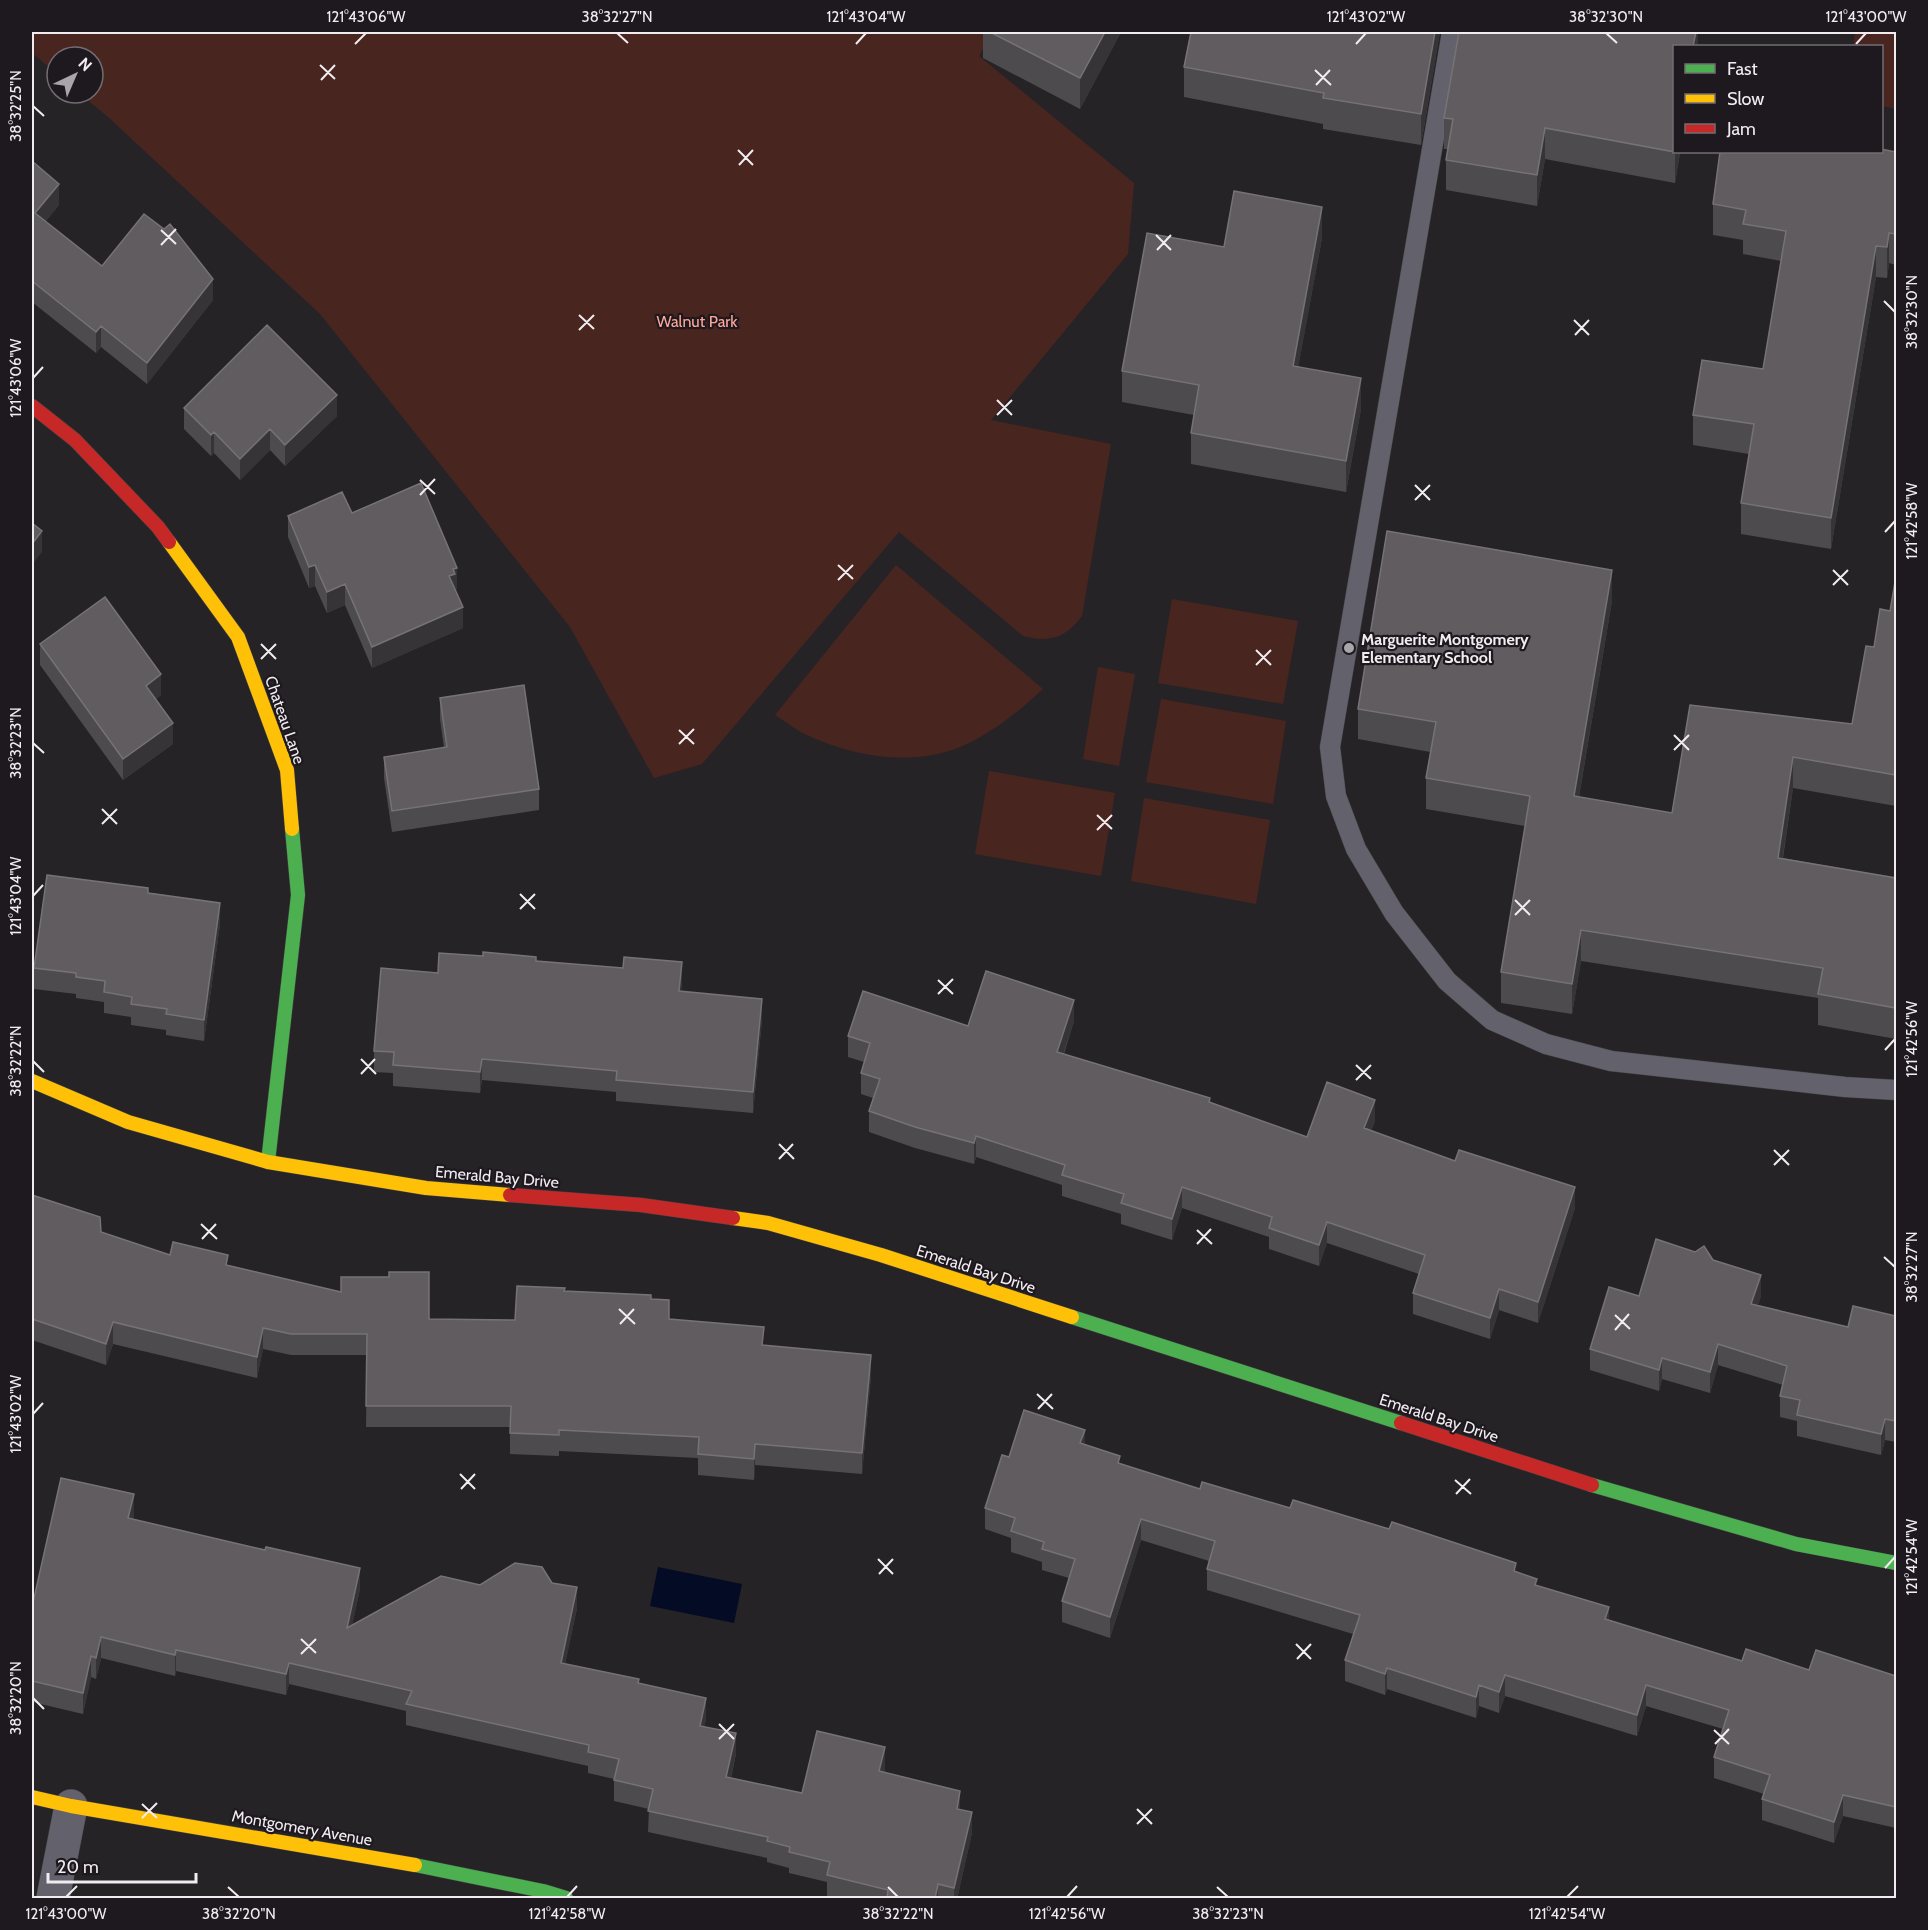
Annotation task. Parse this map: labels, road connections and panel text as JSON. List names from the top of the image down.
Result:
{
  "streets": {
    "street": ["Chateau Lane", "Emerald Bay Drive", "Montgomery Avenue"]
  },
  "crossings": [
    ["Chateau Lane", "Emerald Bay Drive"]
  ],
  "parks": ["Walnut Park"],
  "places": ["Marguerite Montgomery Elementary School"],
  "legend": ["Fast", "Slow", "Jam"],
  "scale_bar": "20 m",
  "north": "top right",
  "coordinates": [
    "121°43'06\"W",
    "38°32'27\"N",
    "121°43'04\"W",
    "121°43'02\"W",
    "38°32'30\"N",
    "121°43'00\"W",
    "38°32'25\"N",
    "121°42'58\"W",
    "38°32'23\"N",
    "121°42'56\"W",
    "38°32'22\"N",
    "121°42'54\"W",
    "38°32'20\"N"
  ]
}
